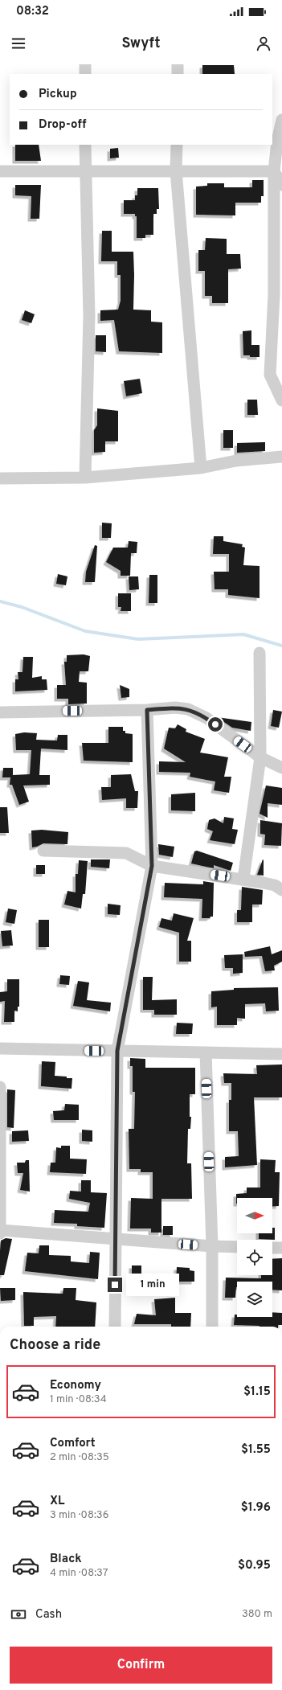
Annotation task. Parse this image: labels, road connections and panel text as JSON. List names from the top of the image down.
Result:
{
  "north": "right",
  "page": {
    "status": "08:32",
    "header": "Swyft",
    "banner": ["Pickup", "Drop-off"],
    "bubble": "1 min",
    "heading": "Choose a ride",
    "list": [
      {
        "name": "Economy",
        "note": "1 min · 08:34",
        "value": "$1.15"
      },
      {
        "name": "Comfort",
        "note": "2 min · 08:35",
        "value": "$1.55"
      },
      {
        "name": "XL",
        "note": "3 min · 08:36",
        "value": "$1.96"
      },
      {
        "name": "Black",
        "note": "4 min · 08:37",
        "value": "$0.95"
      }
    ],
    "pay": ["Cash", "380 m"],
    "buttons": "Confirm"
  }
}
